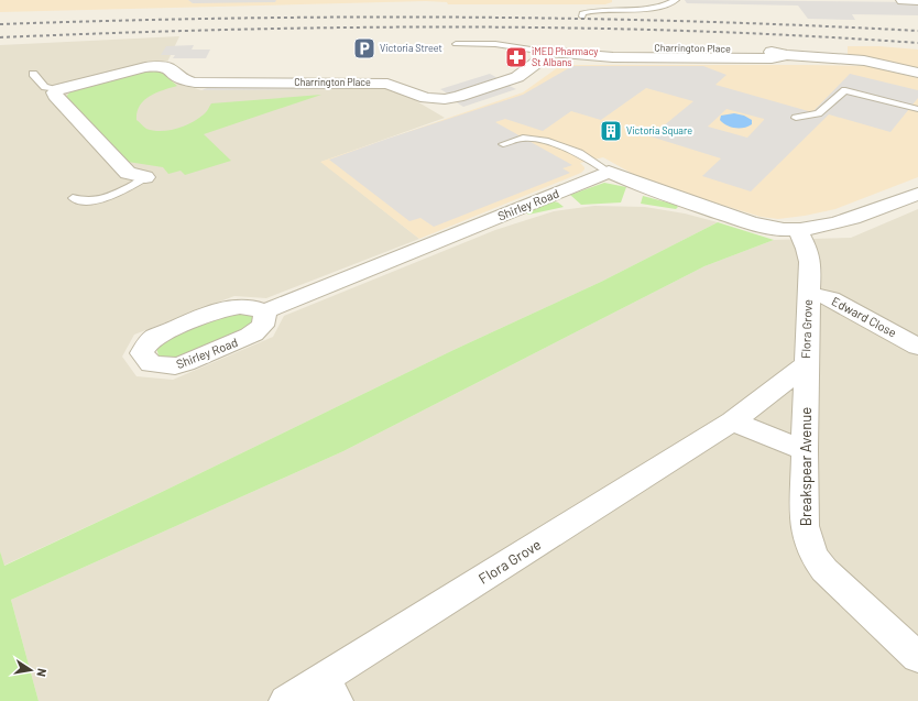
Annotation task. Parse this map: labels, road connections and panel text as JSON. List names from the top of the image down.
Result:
{
  "streets": {
    "street": [
      "Charrington Place",
      "Shirley Road",
      "Edward Close",
      "Flora Grove",
      "Breakspear Avenue"
    ]
  },
  "crossings": [
    ["Edward Close", "Flora Grove"],
    ["Flora Grove", "Breakspear Avenue"]
  ],
  "places": {
    "parking": ["Victoria Street"],
    "pharmacy": ["iMED Pharmacy St Albans"],
    "building": ["Victoria Square"]
  },
  "north": "right"
}
